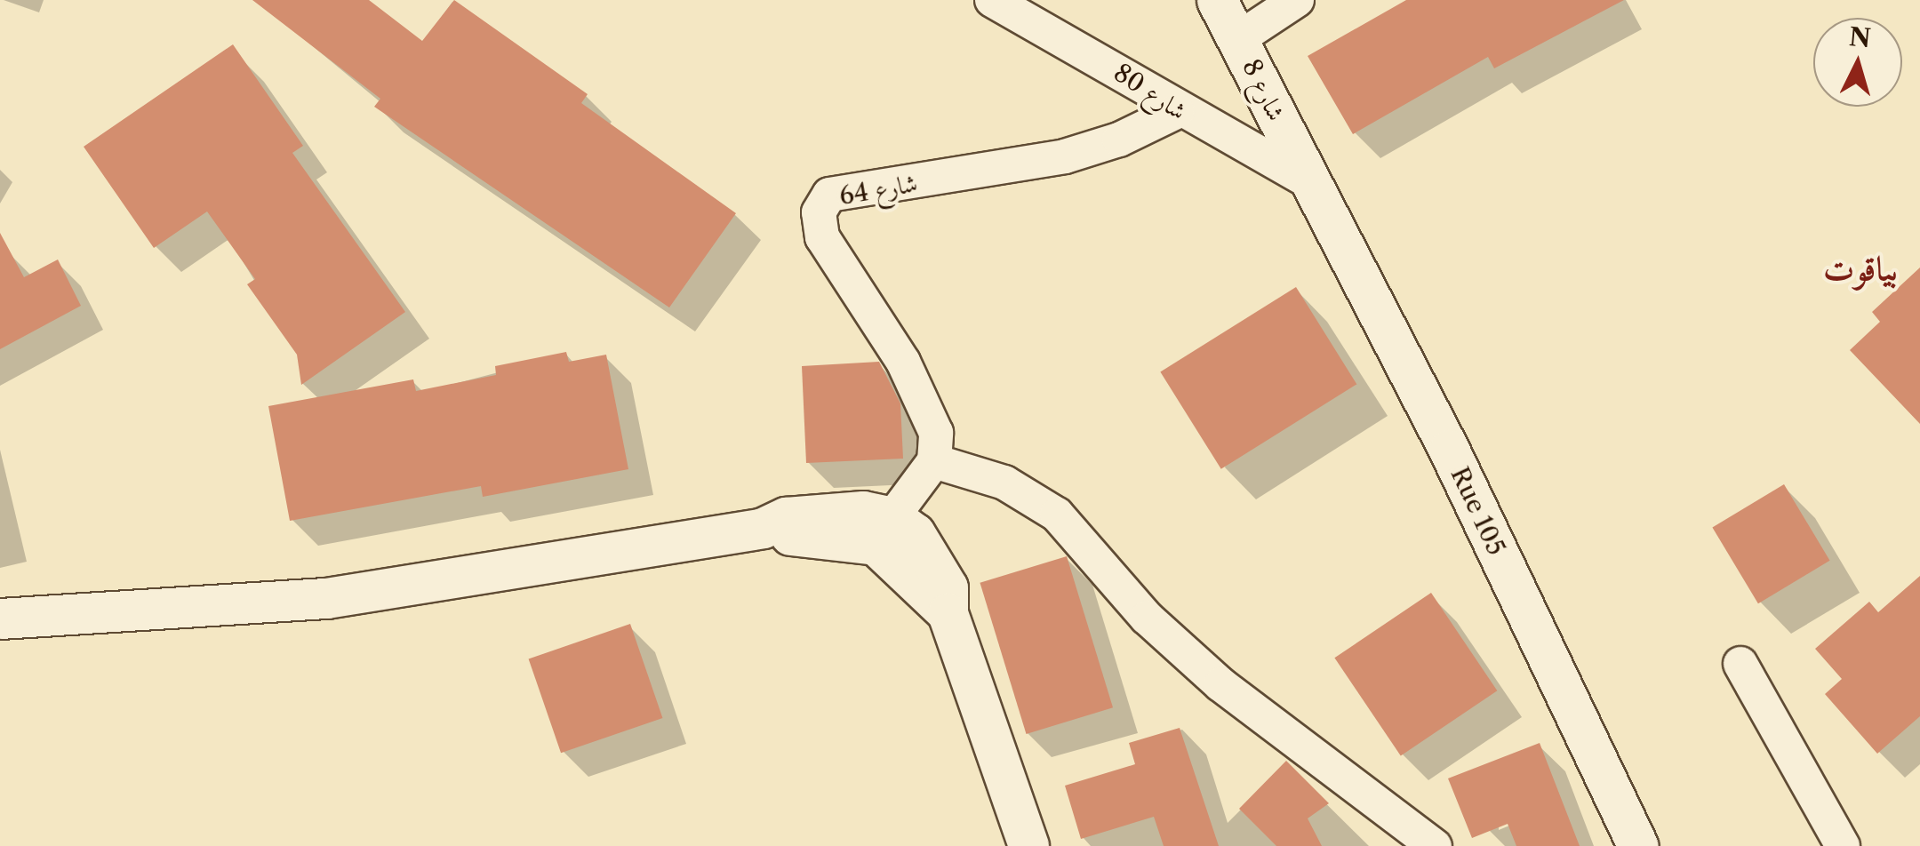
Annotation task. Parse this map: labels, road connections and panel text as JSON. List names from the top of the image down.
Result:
{
  "streets": {
    "street": [
      "شارع 8",
      "شارع 80",
      "شارع 64",
      "Rue 105"
    ]
  },
  "crossings": [
    ["شارع 8", "شارع 80"],
    ["شارع 8", "Rue 105"],
    ["شارع 80", "شارع 64"],
    ["شارع 80", "Rue 105"]
  ],
  "districts": ["بياقوت"],
  "north": "top"
}
